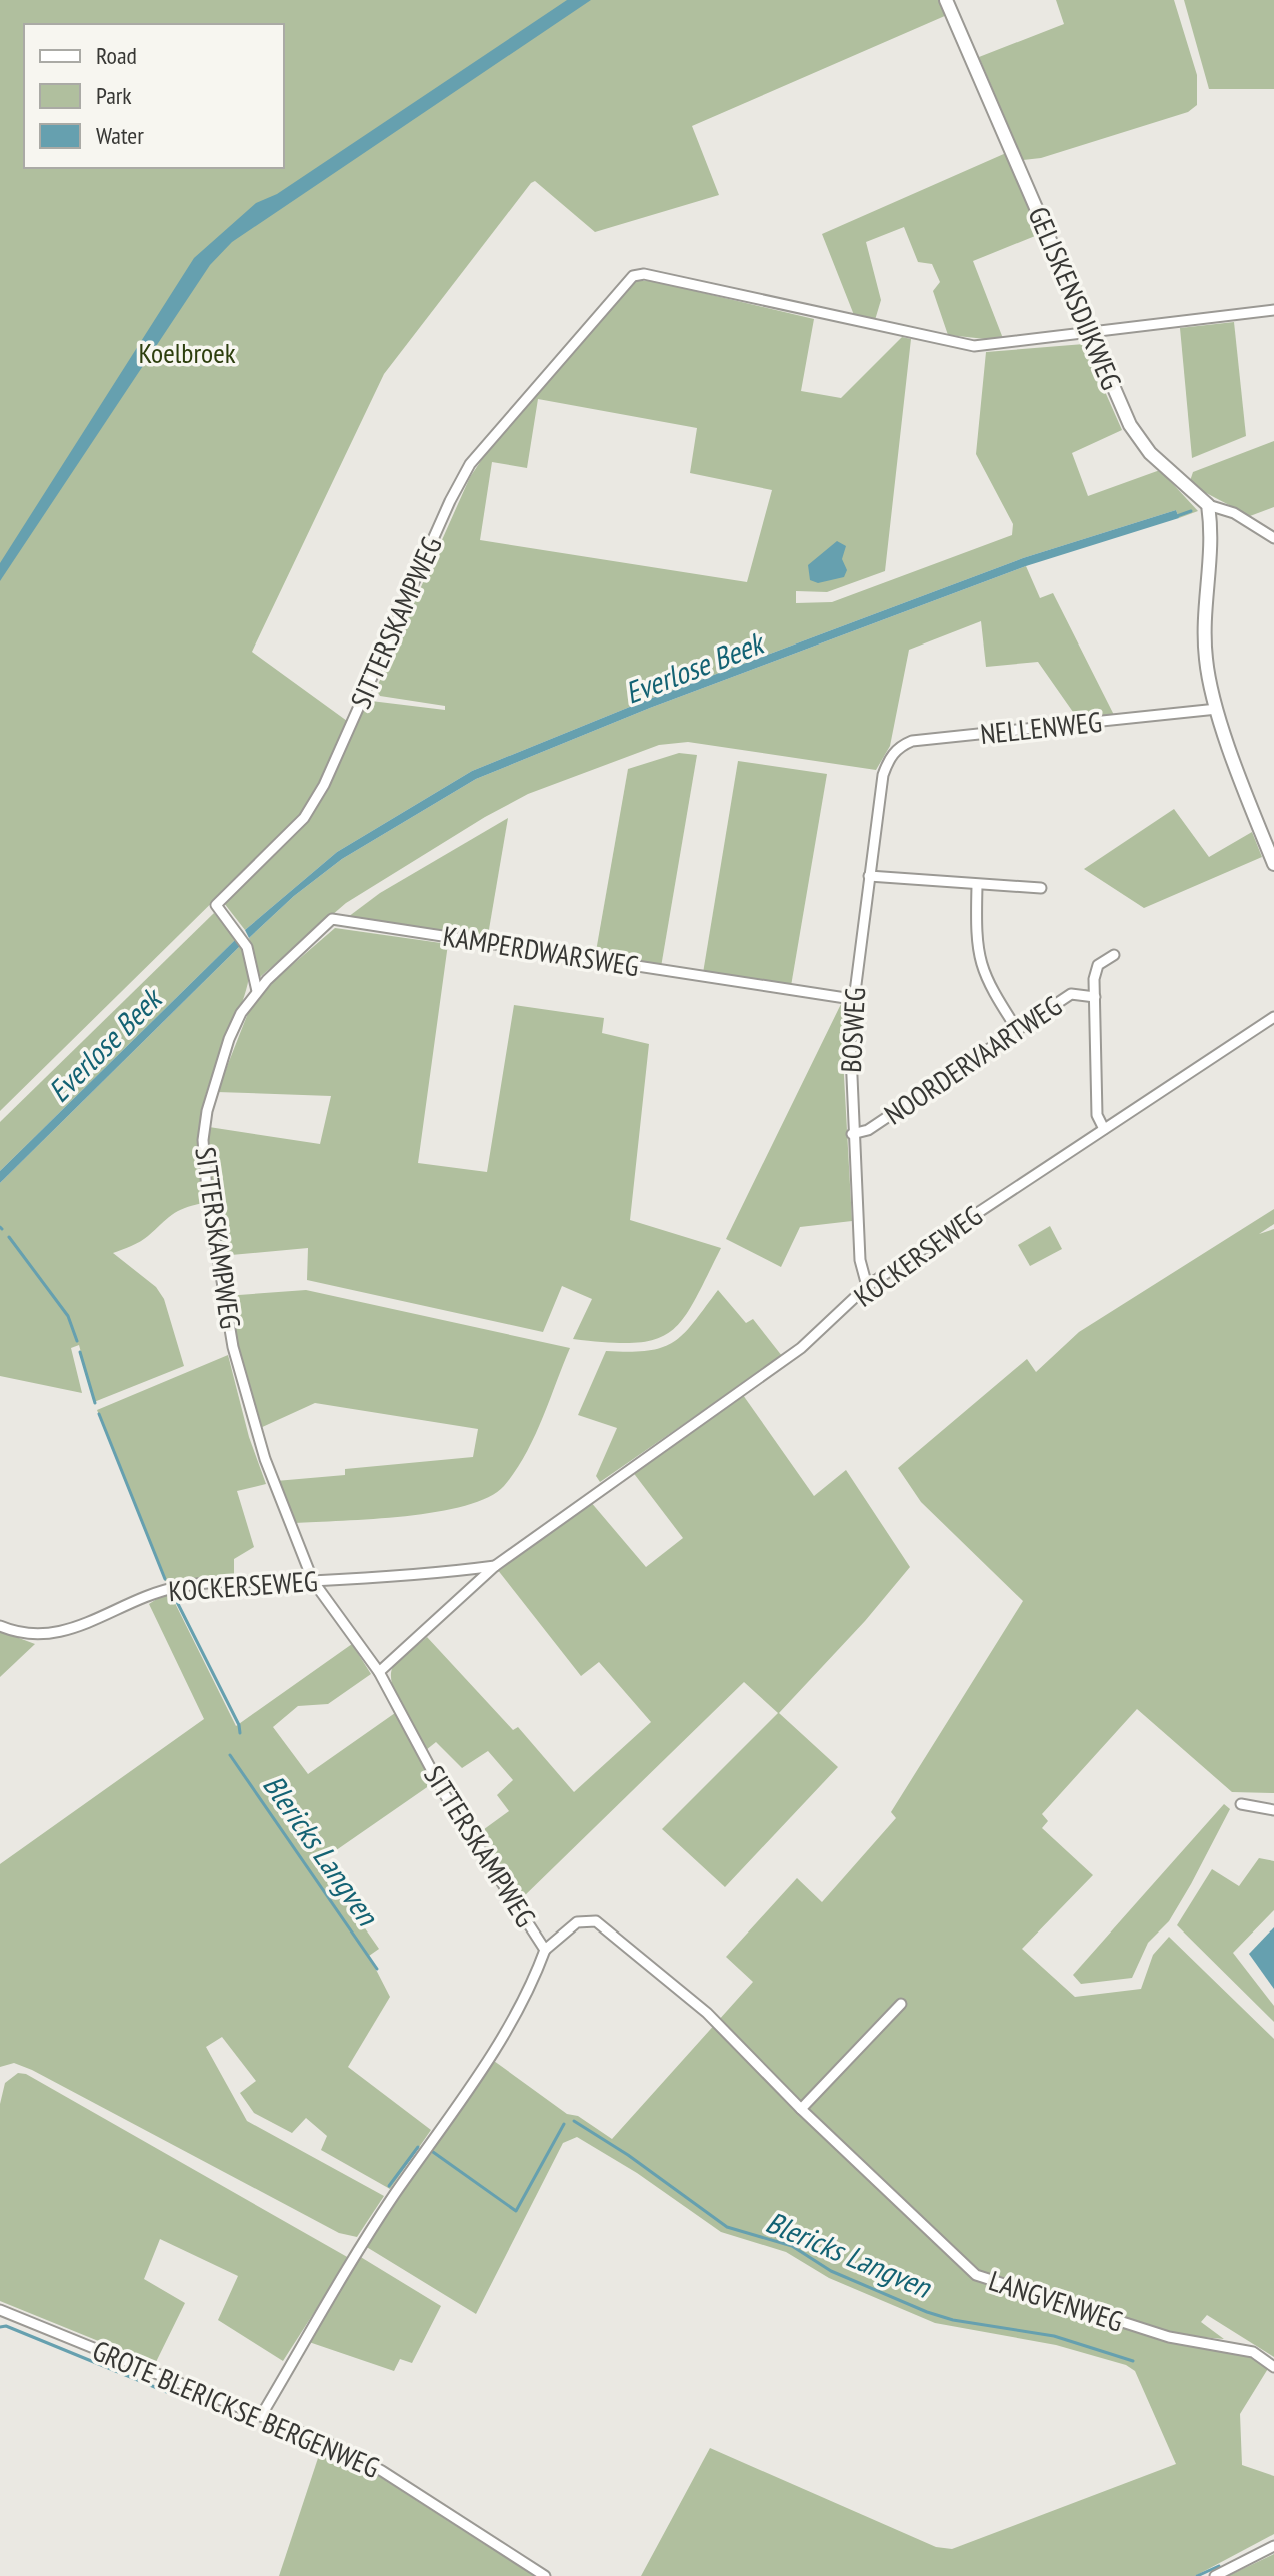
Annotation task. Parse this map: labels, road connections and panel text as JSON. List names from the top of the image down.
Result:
{
  "streets": {
    "street": [
      "GELISKENSDIJKWEG",
      "SITTERSKAMPWEG",
      "NELLENWEG",
      "KAMPERDWARSWEG",
      "BOSWEG",
      "NOORDERVAARTWEG",
      "KOCKERSEWEG",
      "LANGVENWEG",
      "GROTE BLERICKSE BERGENWEG"
    ]
  },
  "crossings": [
    ["GELISKENSDIJKWEG", "SITTERSKAMPWEG"],
    ["SITTERSKAMPWEG", "KAMPERDWARSWEG"],
    ["SITTERSKAMPWEG", "KOCKERSEWEG"],
    ["SITTERSKAMPWEG", "LANGVENWEG"],
    ["SITTERSKAMPWEG", "GROTE BLERICKSE BERGENWEG"],
    ["NELLENWEG", "BOSWEG"],
    ["KAMPERDWARSWEG", "BOSWEG"],
    ["BOSWEG", "NOORDERVAARTWEG"],
    ["BOSWEG", "KOCKERSEWEG"],
    ["NOORDERVAARTWEG", "KOCKERSEWEG"]
  ],
  "water": ["Everlose Beek", "Blericks Langven"],
  "parks": ["Koelbroek"],
  "legend": ["Road", "Park", "Water"]
}
